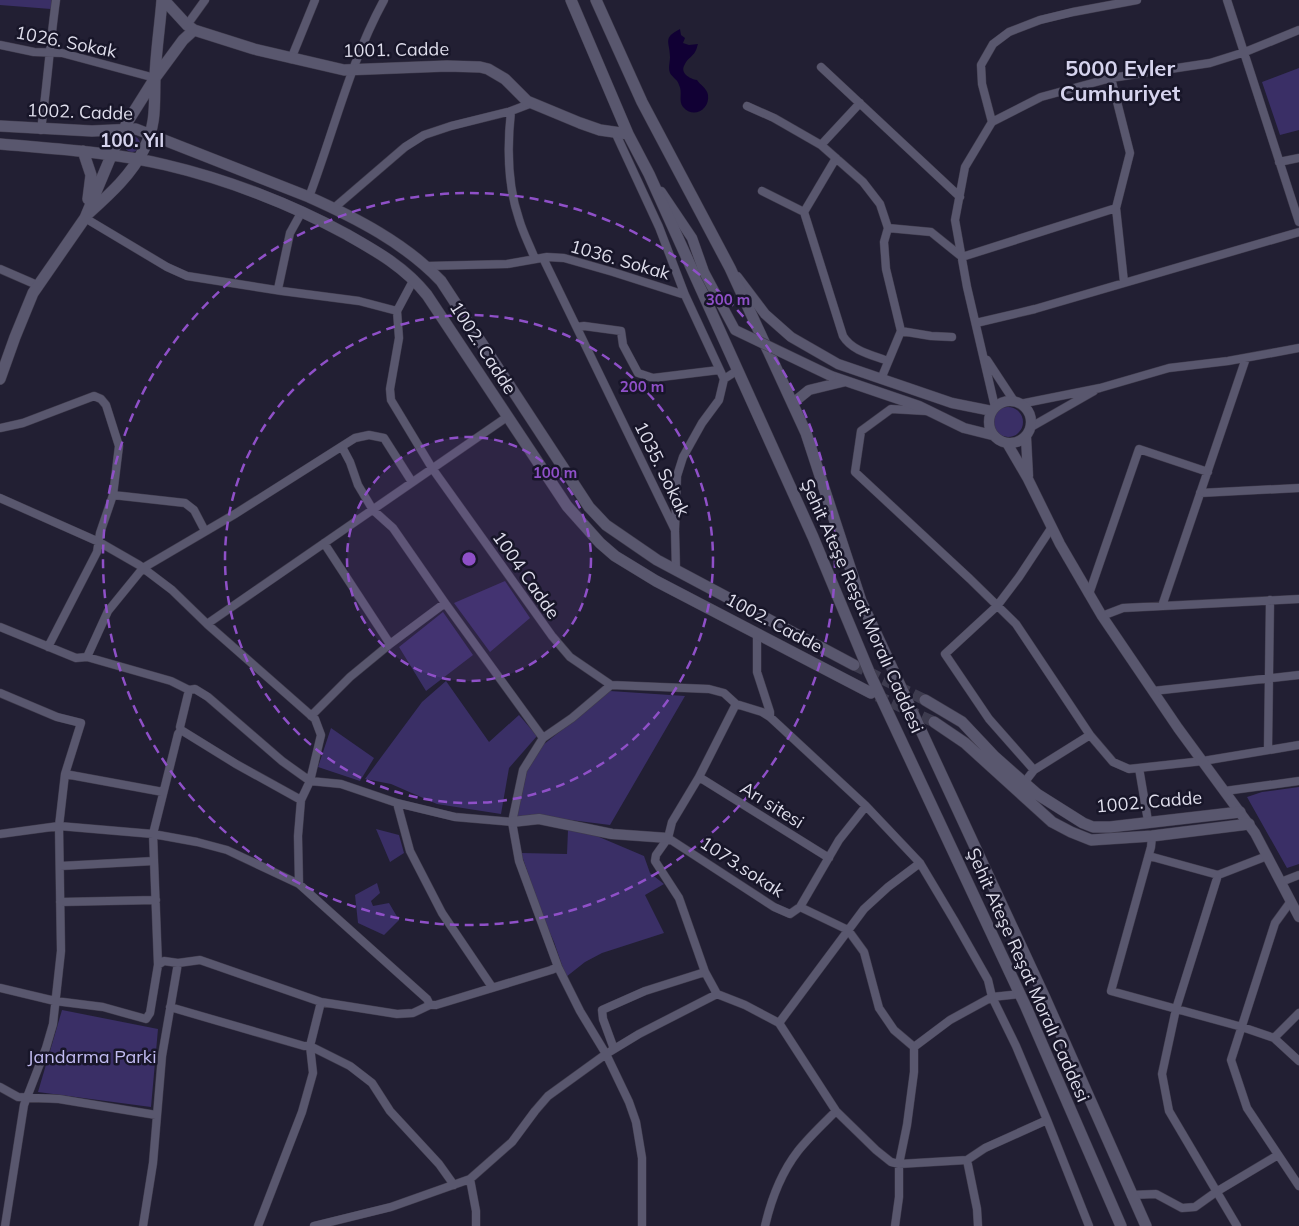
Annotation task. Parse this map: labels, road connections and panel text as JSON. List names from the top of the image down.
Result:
{
  "streets": {
    "main road": ["1001. Cadde", "1002. Cadde", "Şehit Ateşe Reşat Moralı Caddesi"],
    "street": [
      "1026. Sokak",
      "1036. Sokak",
      "1035. Sokak",
      "1004 Cadde",
      "Arı sitesi",
      "1073.sokak"
    ]
  },
  "crossings": [
    ["1001. Cadde", "Şehit Ateşe Reşat Moralı Caddesi"],
    ["1002. Cadde", "1036. Sokak"],
    ["1036. Sokak", "1035. Sokak"]
  ],
  "districts": ["5000 Evler Cumhuriyet", "100. Yıl"],
  "parks": ["Jandarma Parki"],
  "rings": ["300 m", "200 m", "100 m"]
}
